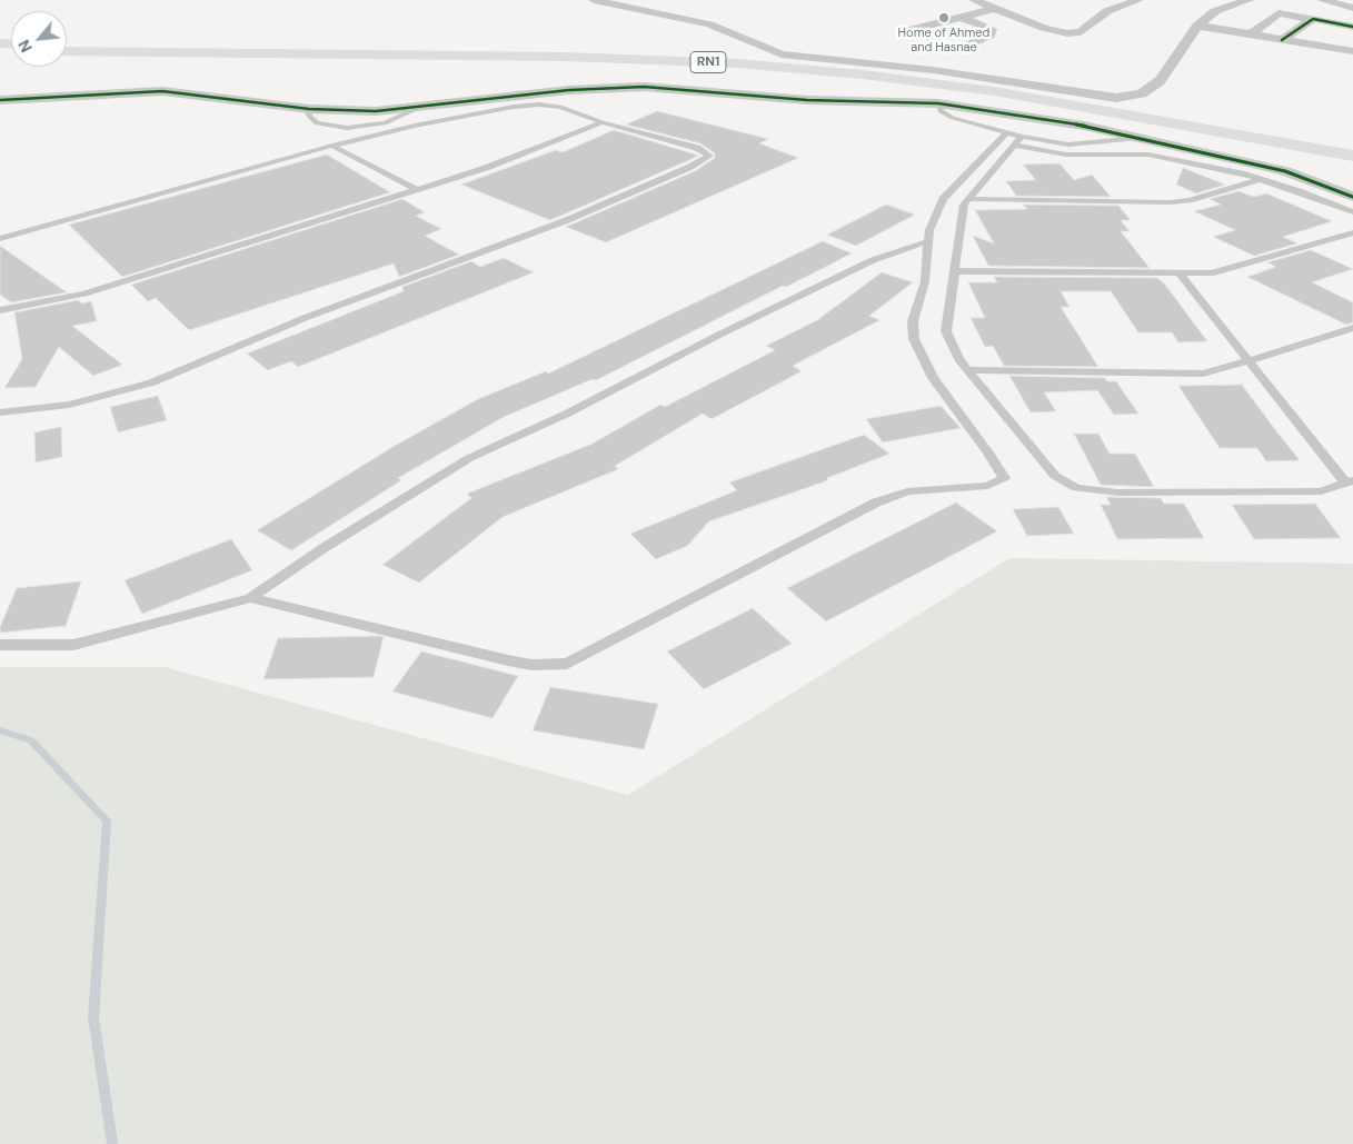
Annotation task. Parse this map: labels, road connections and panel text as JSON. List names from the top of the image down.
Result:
{
  "streets": {
    "highway": ["RN1"]
  },
  "places": ["Home of Ahmed and Hasnae"],
  "north": "bottom left"
}
